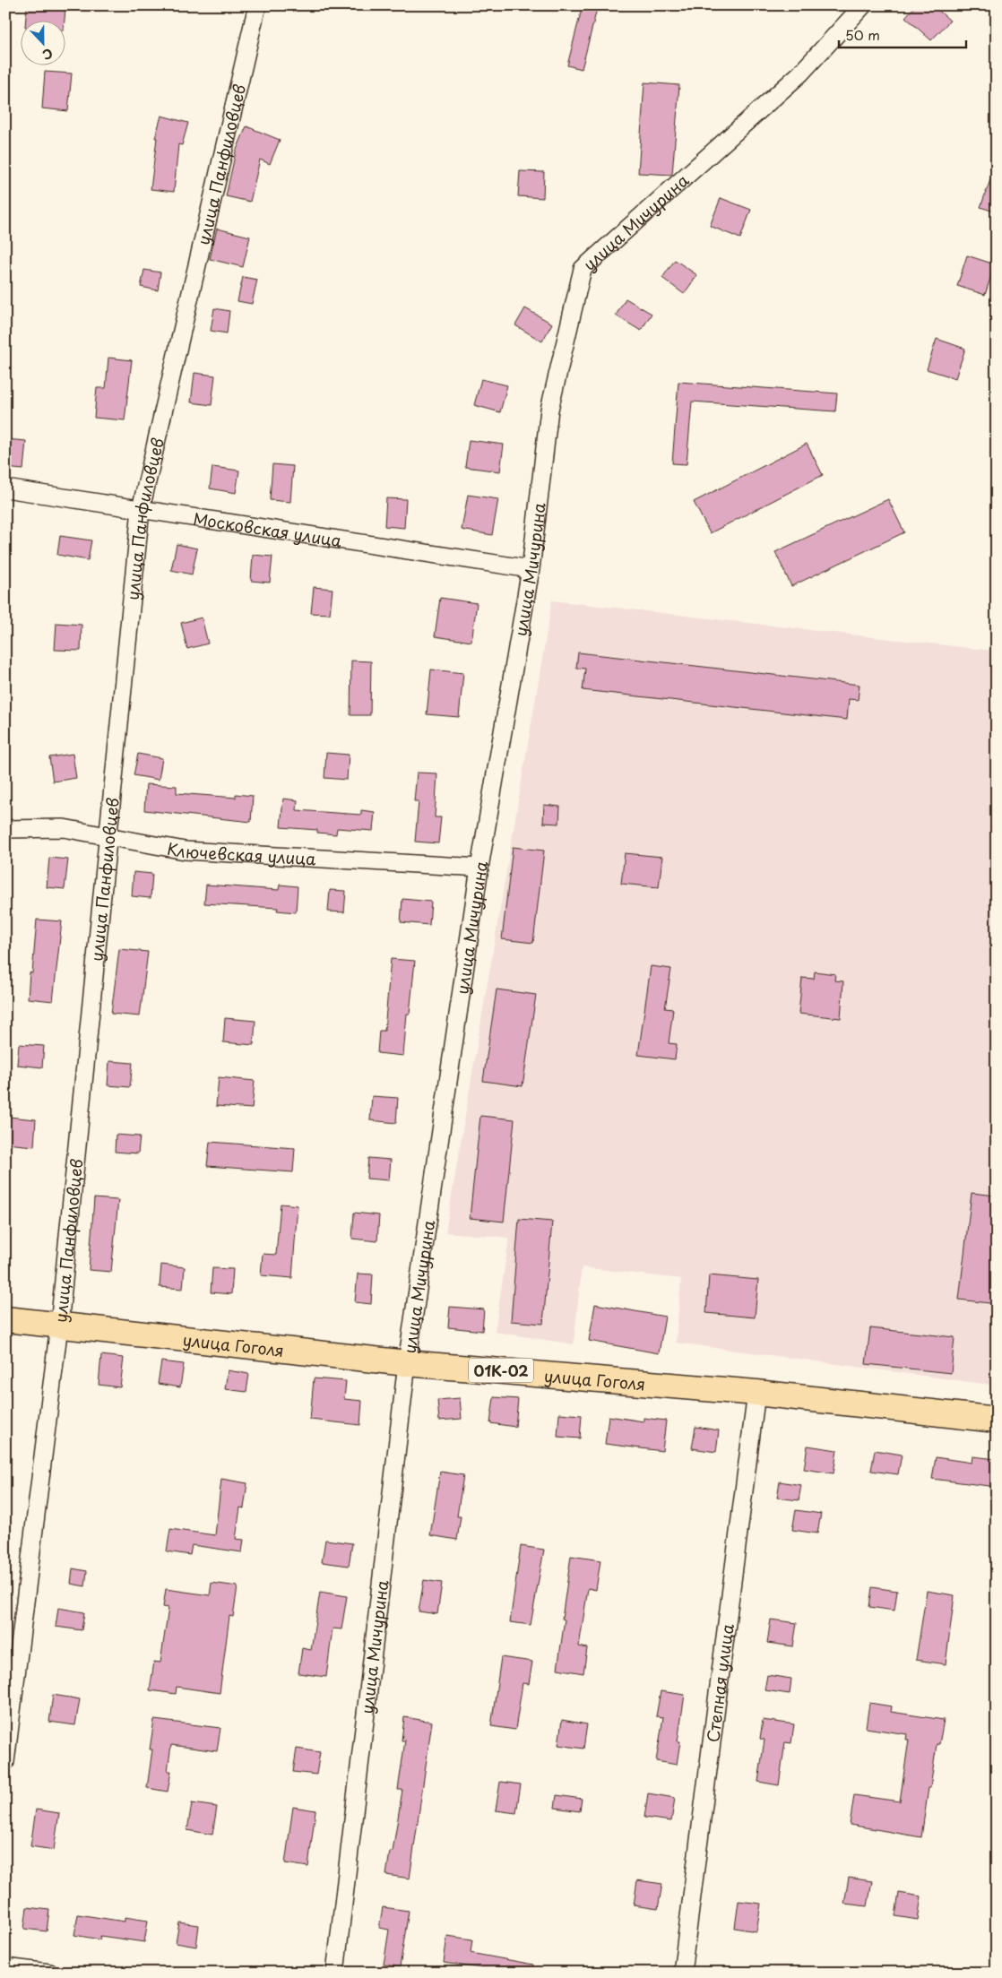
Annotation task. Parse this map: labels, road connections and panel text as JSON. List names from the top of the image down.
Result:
{
  "streets": {
    "main road": ["улица Гоголя", "01К-02"],
    "street": [
      "улица Панфиловцев",
      "улица Мичурина",
      "Московская улица",
      "Ключевская улица",
      "Степная улица"
    ]
  },
  "crossings": [
    ["улица Панфиловцев", "Московская улица"],
    ["улица Панфиловцев", "Ключевская улица"],
    ["улица Панфиловцев", "улица Гоголя"],
    ["улица Мичурина", "Московская улица"],
    ["улица Мичурина", "Ключевская улица"],
    ["улица Мичурина", "улица Гоголя"],
    ["улица Гоголя", "Степная улица"]
  ],
  "scale_bar": "50 m",
  "north": "bottom"
}
